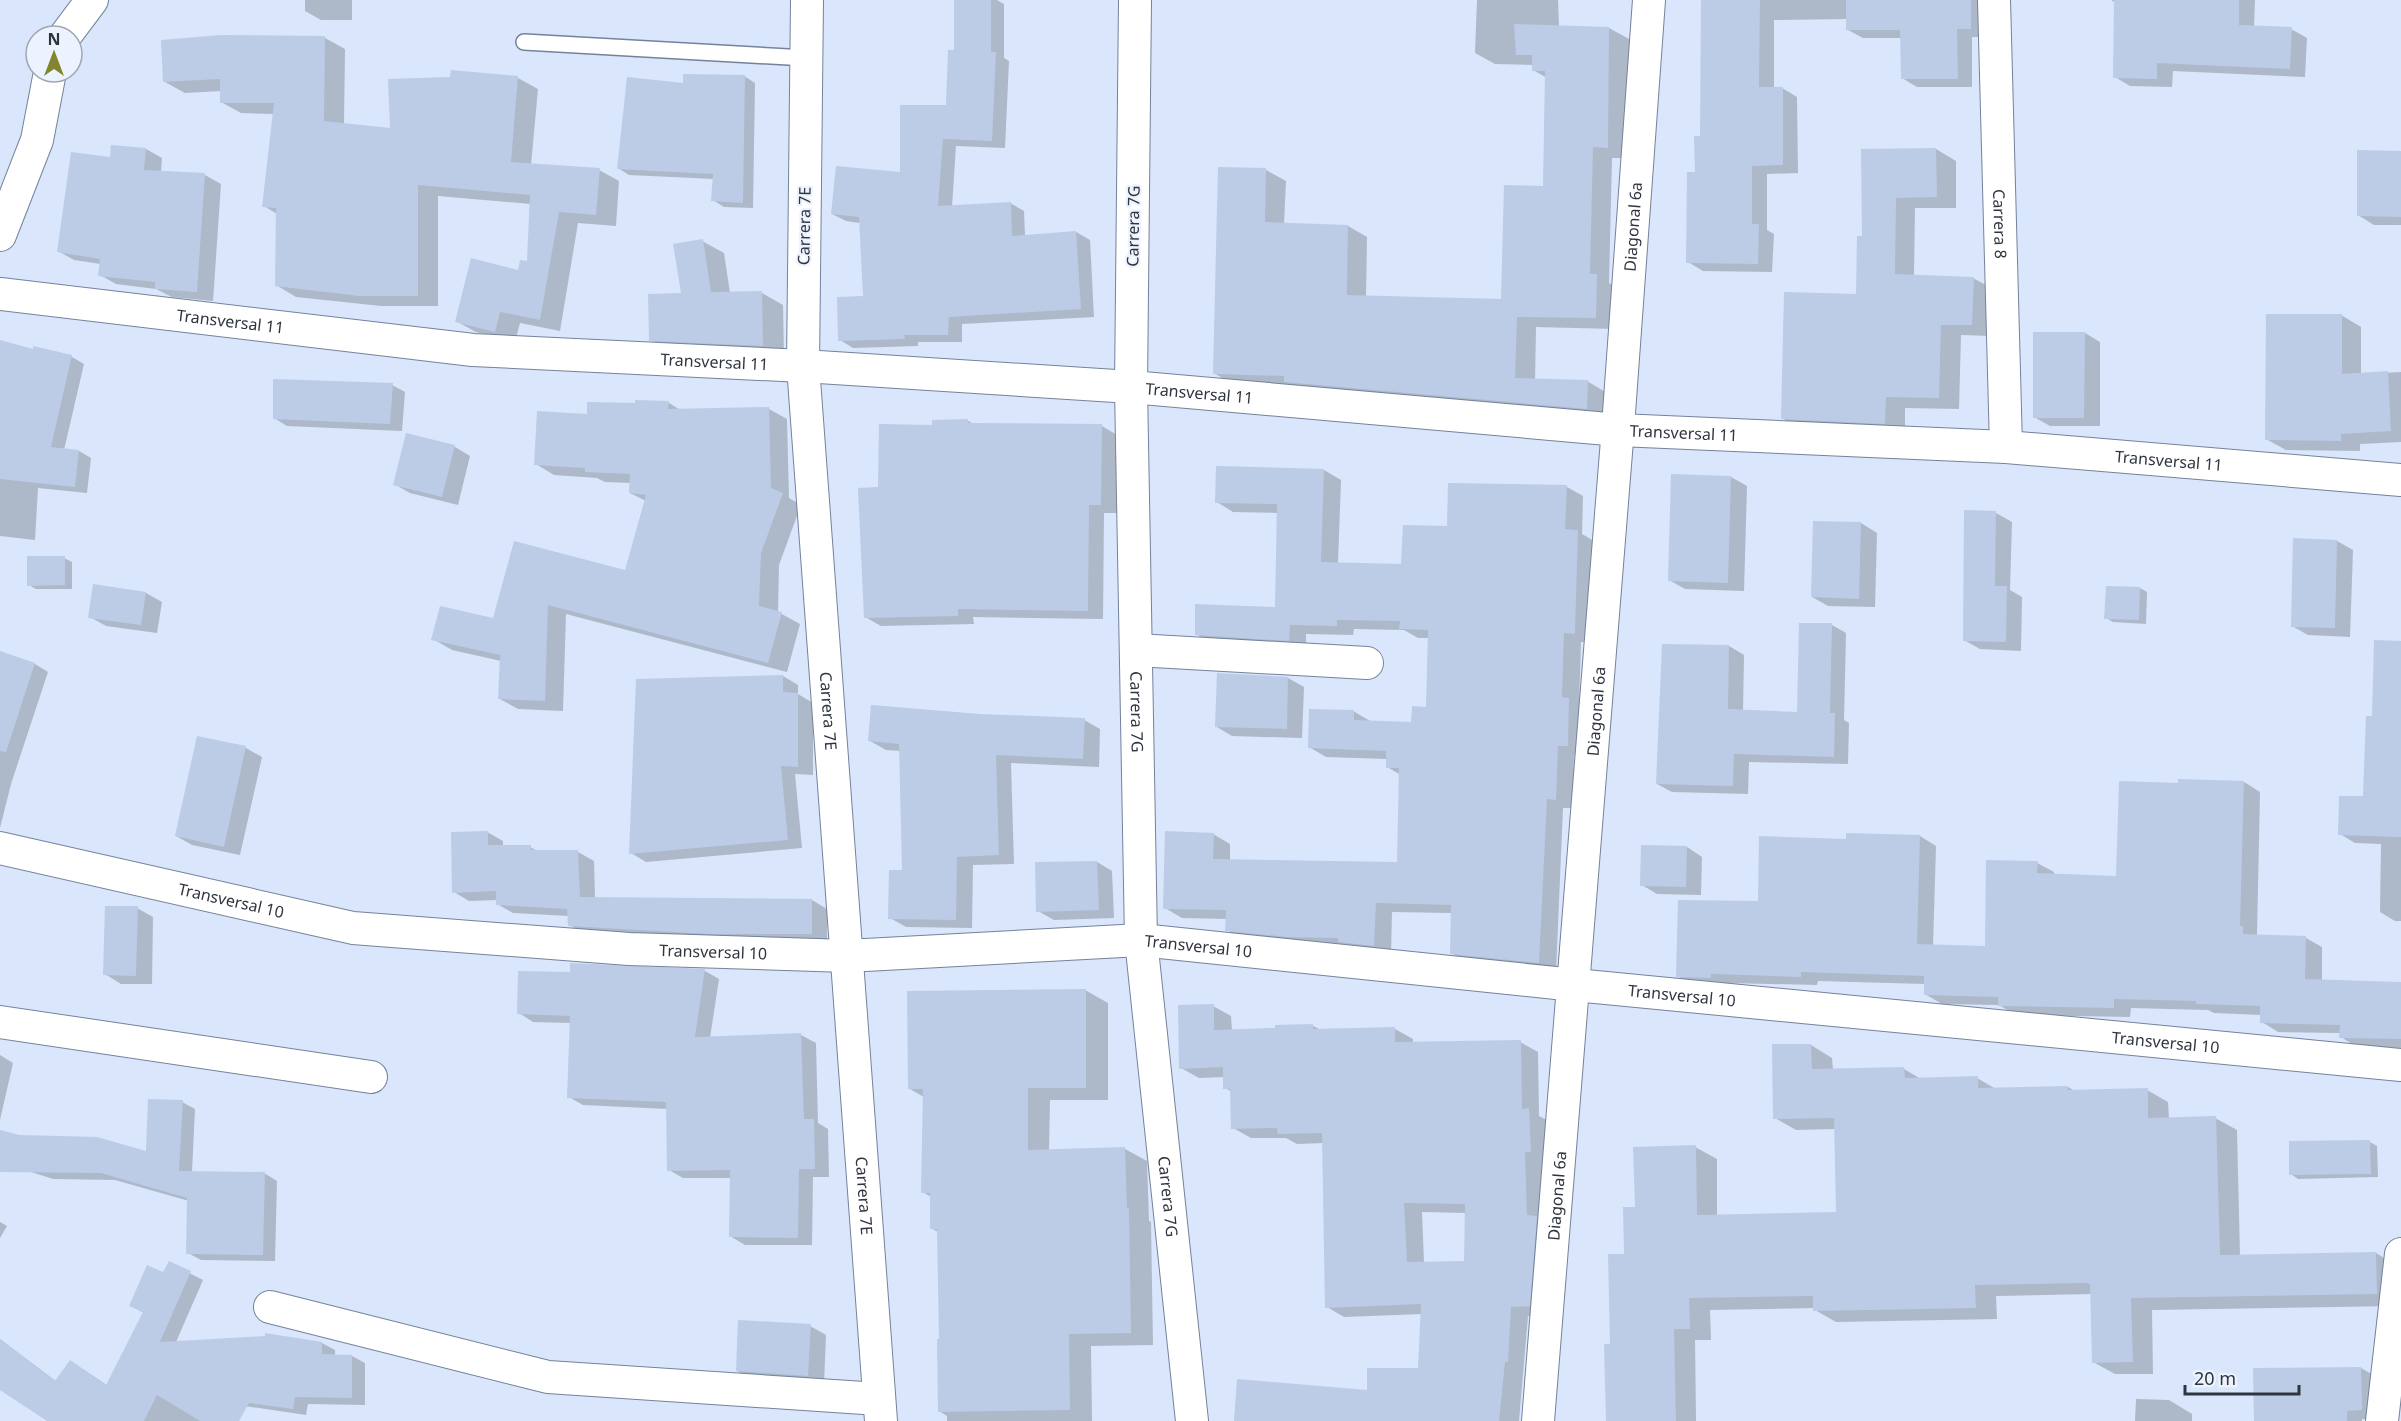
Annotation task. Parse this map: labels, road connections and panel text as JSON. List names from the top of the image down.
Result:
{
  "streets": {
    "street": [
      "Carrera 8",
      "Carrera 7E",
      "Carrera 7G",
      "Diagonal 6a",
      "Transversal 11",
      "Transversal 10"
    ]
  },
  "crossings": [
    ["Carrera 8", "Transversal 11"],
    ["Carrera 7E", "Transversal 11"],
    ["Carrera 7E", "Transversal 10"],
    ["Carrera 7G", "Transversal 11"],
    ["Carrera 7G", "Transversal 10"],
    ["Diagonal 6a", "Transversal 11"],
    ["Diagonal 6a", "Transversal 10"]
  ],
  "scale_bar": "20 m",
  "north": "top"
}
